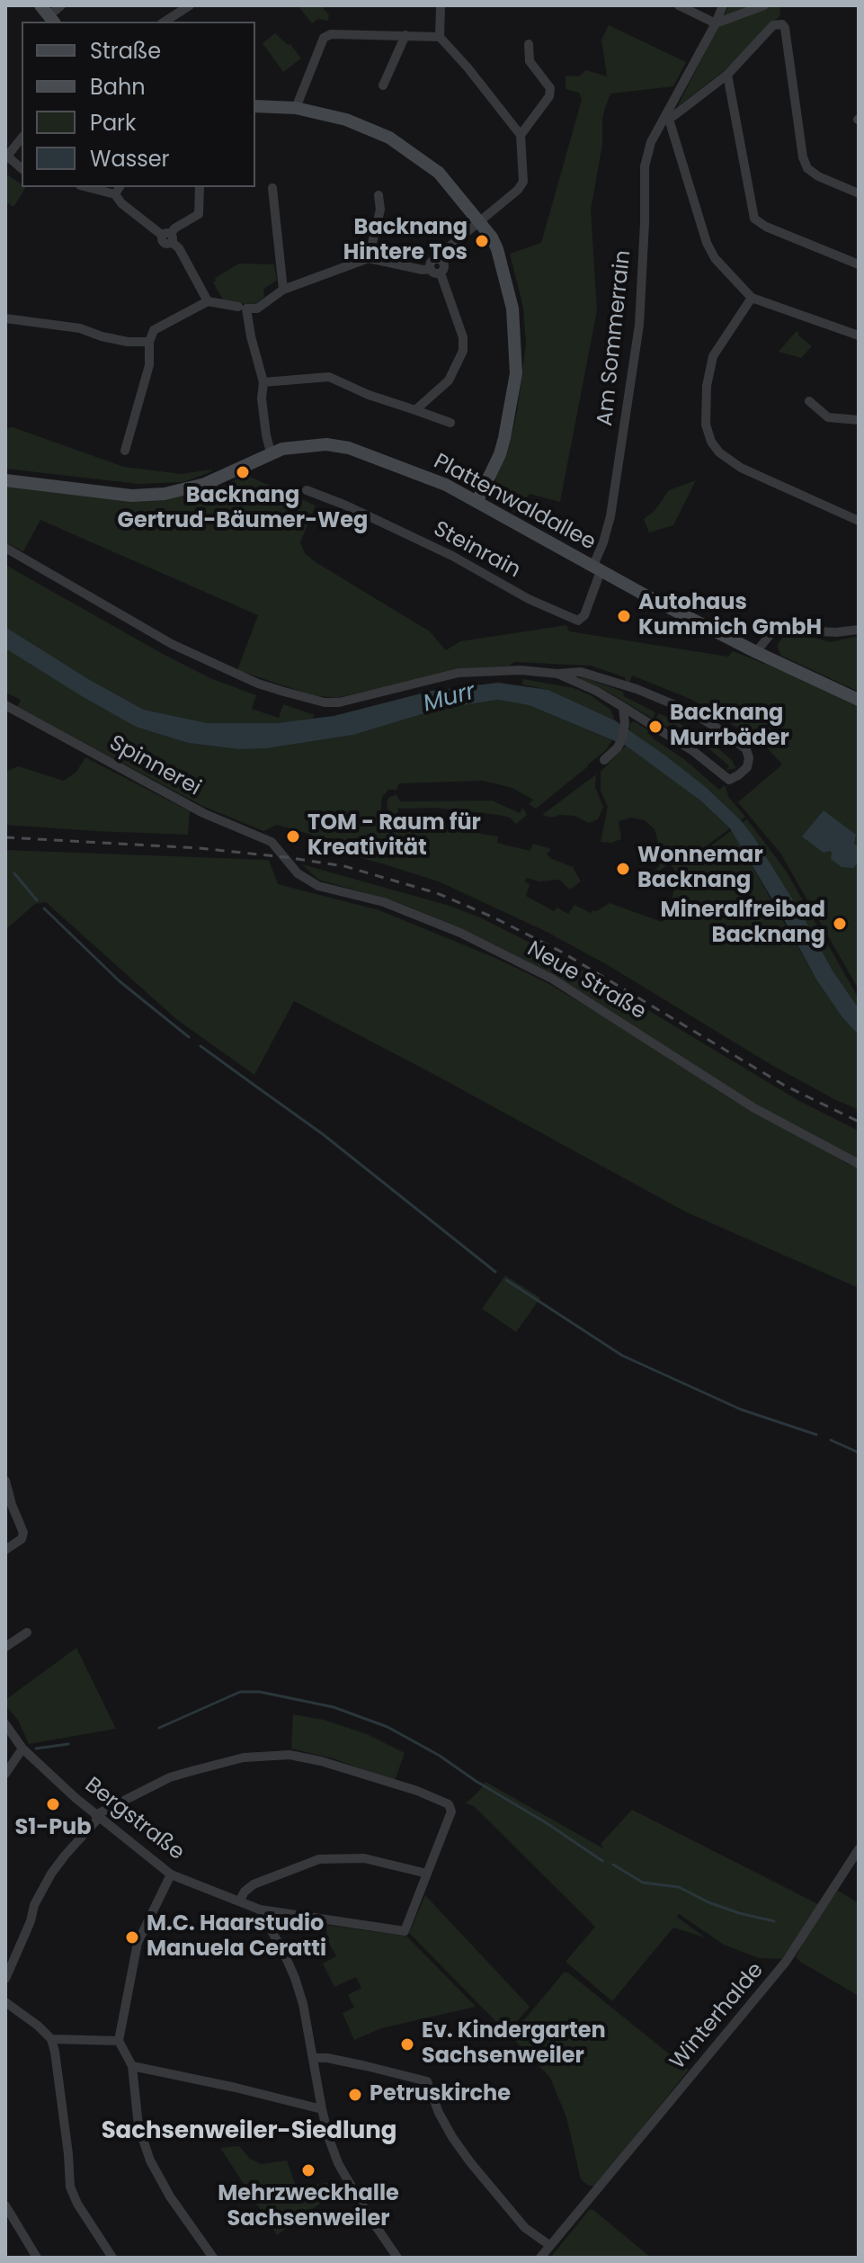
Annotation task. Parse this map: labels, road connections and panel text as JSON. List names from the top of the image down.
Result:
{
  "streets": {
    "street": [
      "Am Sommerrain",
      "Plattenwaldallee",
      "Steinrain",
      "Spinnerei",
      "Neue Straße",
      "Bergstraße",
      "Winterhalde"
    ]
  },
  "crossings": [
    ["Am Sommerrain", "Plattenwaldallee"],
    ["Am Sommerrain", "Steinrain"],
    ["Plattenwaldallee", "Steinrain"],
    ["Spinnerei", "Neue Straße"]
  ],
  "districts": ["Sachsenweiler-Siedlung"],
  "water": ["Murr"],
  "places": [
    "Backnang Hintere Tos",
    "Backnang Gertrud-Bäumer-Weg",
    "Autohaus Kummich GmbH",
    "Backnang Murrbäder",
    "TOM - Raum für Kreativität",
    "Wonnemar Backnang",
    "Mineralfreibad Backnang",
    "S1-Pub",
    "M.C. Haarstudio Manuela Ceratti",
    "Ev. Kindergarten Sachsenweiler",
    "Petruskirche",
    "Mehrzweckhalle Sachsenweiler"
  ],
  "legend": [
    "Straße",
    "Bahn",
    "Park",
    "Wasser"
  ]
}
